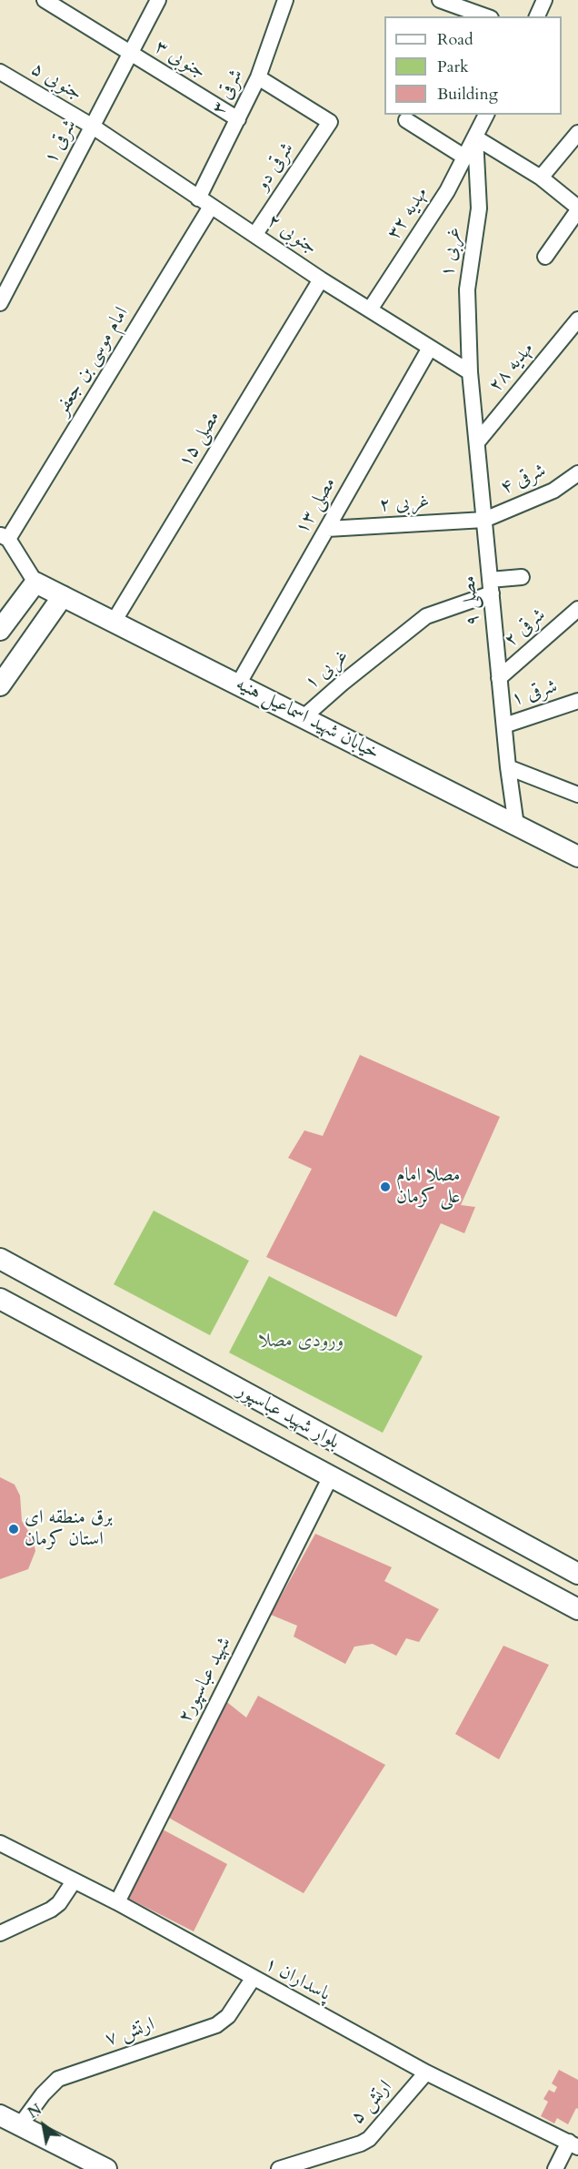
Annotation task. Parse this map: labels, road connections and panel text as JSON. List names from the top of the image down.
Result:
{
  "streets": {
    "main road": ["خیابان شهید اسماعیل هنیه", "بلوار شهید عباسپور"],
    "street": [
      "جنوبی ۳",
      "۵ جنوبی",
      "شرقی ۳",
      "شرقی ۱",
      "شرقی دو",
      "مهدیه ۳۲",
      "جنوبی ۲",
      "۱ غربی",
      "امام موسی بن جعفر",
      "مهدیه ۲۸",
      "مصلی ۱۵",
      "۴ شرقی",
      "۲ غربی",
      "مصلی ۱۳",
      "مصلی ۹",
      "۲ شرقی",
      "۱ شرقی",
      "شهید عباسپور۲",
      "پاسداران ۱",
      "ارتش ۷",
      "ارتش ۵"
    ]
  },
  "crossings": [
    ["جنوبی ۳", "شرقی ۳"],
    ["جنوبی ۳", "شرقی ۱"],
    ["۵ جنوبی", "شرقی ۱"],
    ["۵ جنوبی", "جنوبی ۲"],
    ["شرقی ۳", "شرقی دو"],
    ["شرقی ۳", "جنوبی ۲"],
    ["شرقی ۳", "امام موسی بن جعفر"],
    ["شرقی ۱", "جنوبی ۲"],
    ["شرقی دو", "جنوبی ۲"],
    ["مهدیه ۳۲", "جنوبی ۲"],
    ["مهدیه ۳۲", "۱ غربی"],
    ["جنوبی ۲", "۱ غربی"],
    ["جنوبی ۲", "امام موسی بن جعفر"],
    ["جنوبی ۲", "مصلی ۱۵"],
    ["جنوبی ۲", "مصلی ۱۳"],
    ["جنوبی ۲", "مصلی ۹"],
    ["۱ غربی", "مصلی ۹"],
    ["۱ غربی", "خیابان شهید اسماعیل هنیه"],
    ["مهدیه ۲۸", "مصلی ۹"],
    ["مصلی ۱۵", "خیابان شهید اسماعیل هنیه"],
    ["۴ شرقی", "۲ غربی"],
    ["۴ شرقی", "مصلی ۹"],
    ["۲ غربی", "مصلی ۱۳"],
    ["۲ غربی", "مصلی ۹"],
    ["مصلی ۱۳", "خیابان شهید اسماعیل هنیه"],
    ["مصلی ۹", "۲ شرقی"],
    ["مصلی ۹", "۱ شرقی"],
    ["مصلی ۹", "خیابان شهید اسماعیل هنیه"],
    ["بلوار شهید عباسپور", "شهید عباسپور۲"],
    ["شهید عباسپور۲", "پاسداران ۱"],
    ["پاسداران ۱", "ارتش ۷"],
    ["پاسداران ۱", "ارتش ۵"]
  ],
  "parks": ["ورودی مصلا"],
  "places": ["مصلا امام علی کرمان", "برق منطقه ای استان کرمان"],
  "legend": ["Road", "Park", "Building"],
  "north": "top left"
}
